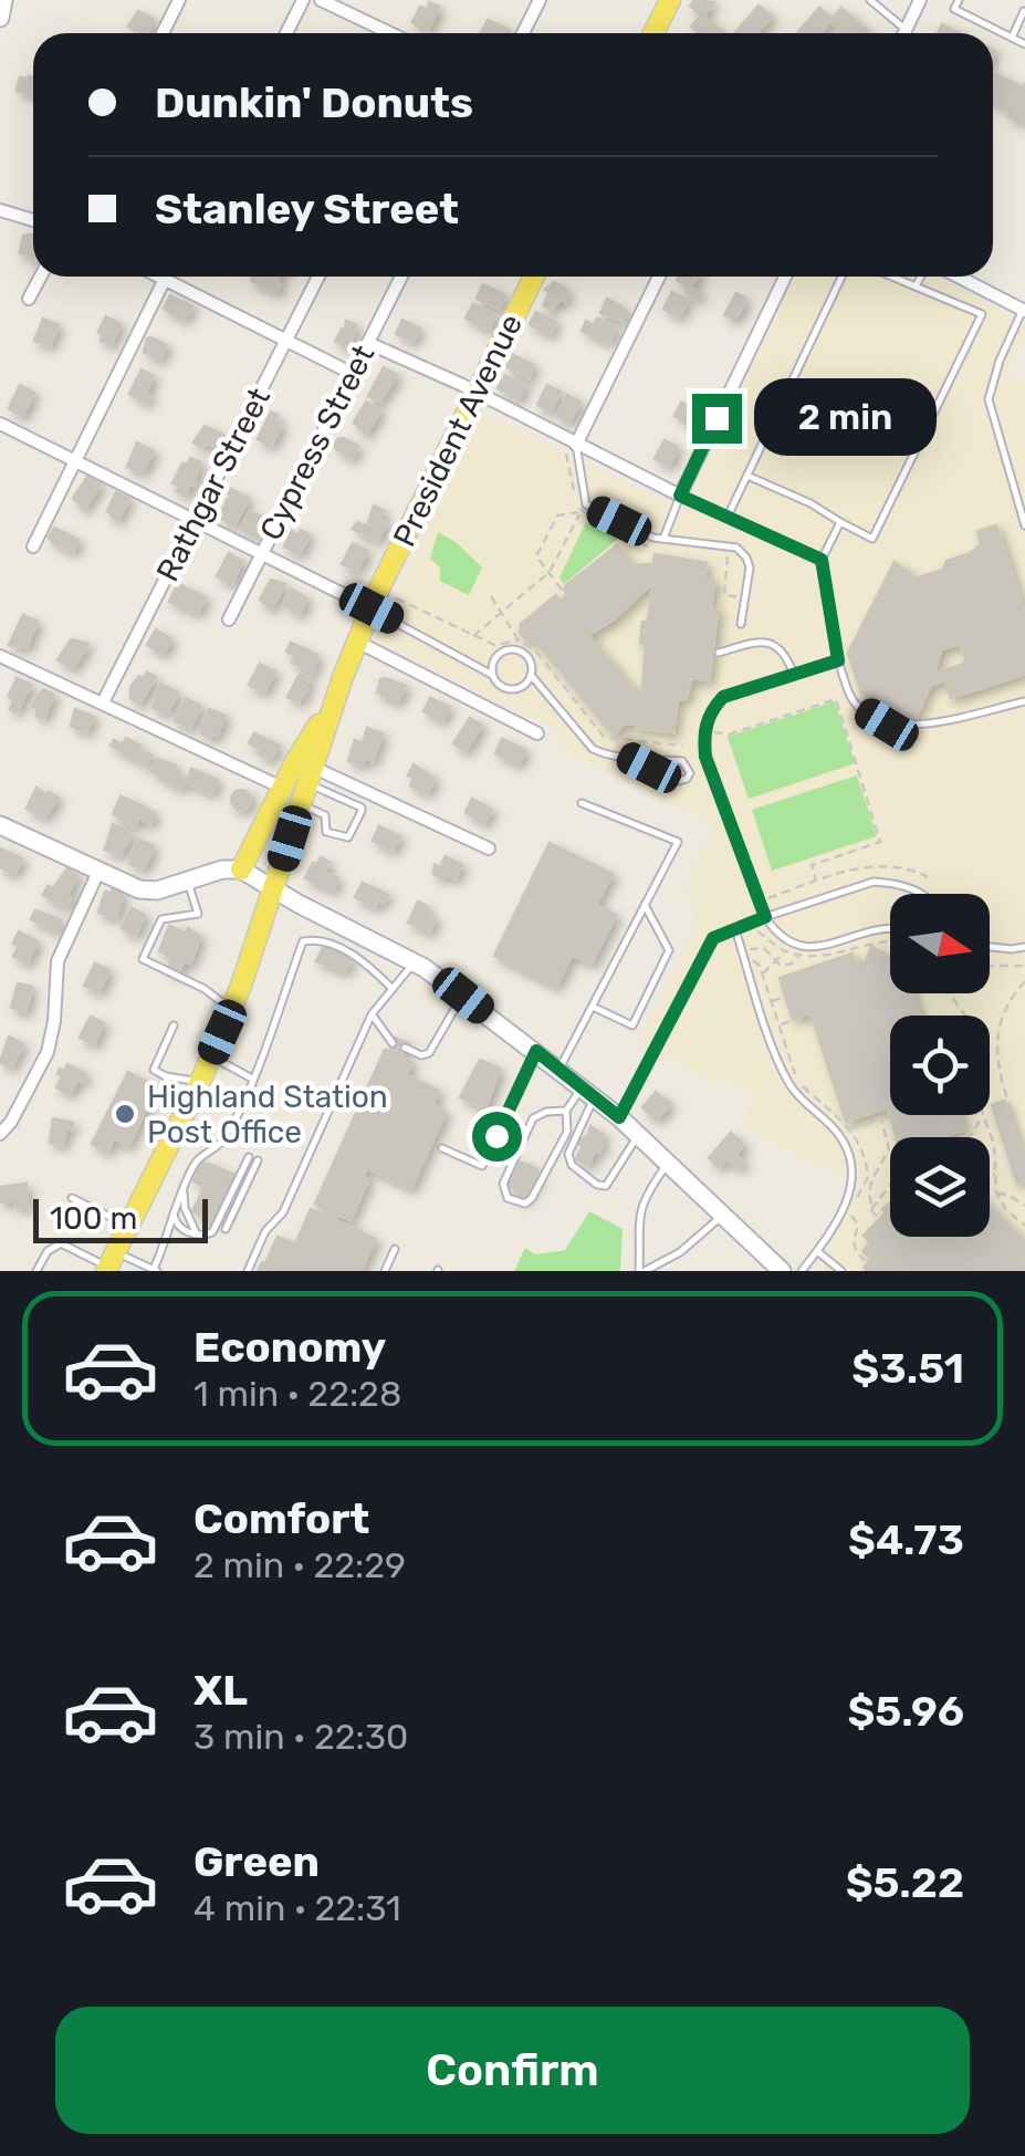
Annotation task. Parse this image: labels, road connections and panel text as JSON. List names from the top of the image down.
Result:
{
  "streets": {
    "main road": ["President Avenue"],
    "street": ["Cypress Street", "Rathgar Street"]
  },
  "places": ["Highland Station Post Office"],
  "scale_bar": "100 m",
  "north": "right",
  "page": {
    "banner": ["Dunkin' Donuts", "Stanley Street"],
    "bubble": "2 min",
    "scale": "100 m",
    "list": [
      {
        "name": "Economy",
        "note": "1 min · 22:28",
        "value": "$3.51"
      },
      {
        "name": "Comfort",
        "note": "2 min · 22:29",
        "value": "$4.73"
      },
      {
        "name": "XL",
        "note": "3 min · 22:30",
        "value": "$5.96"
      },
      {
        "name": "Green",
        "note": "4 min · 22:31",
        "value": "$5.22"
      }
    ],
    "buttons": "Confirm"
  }
}
